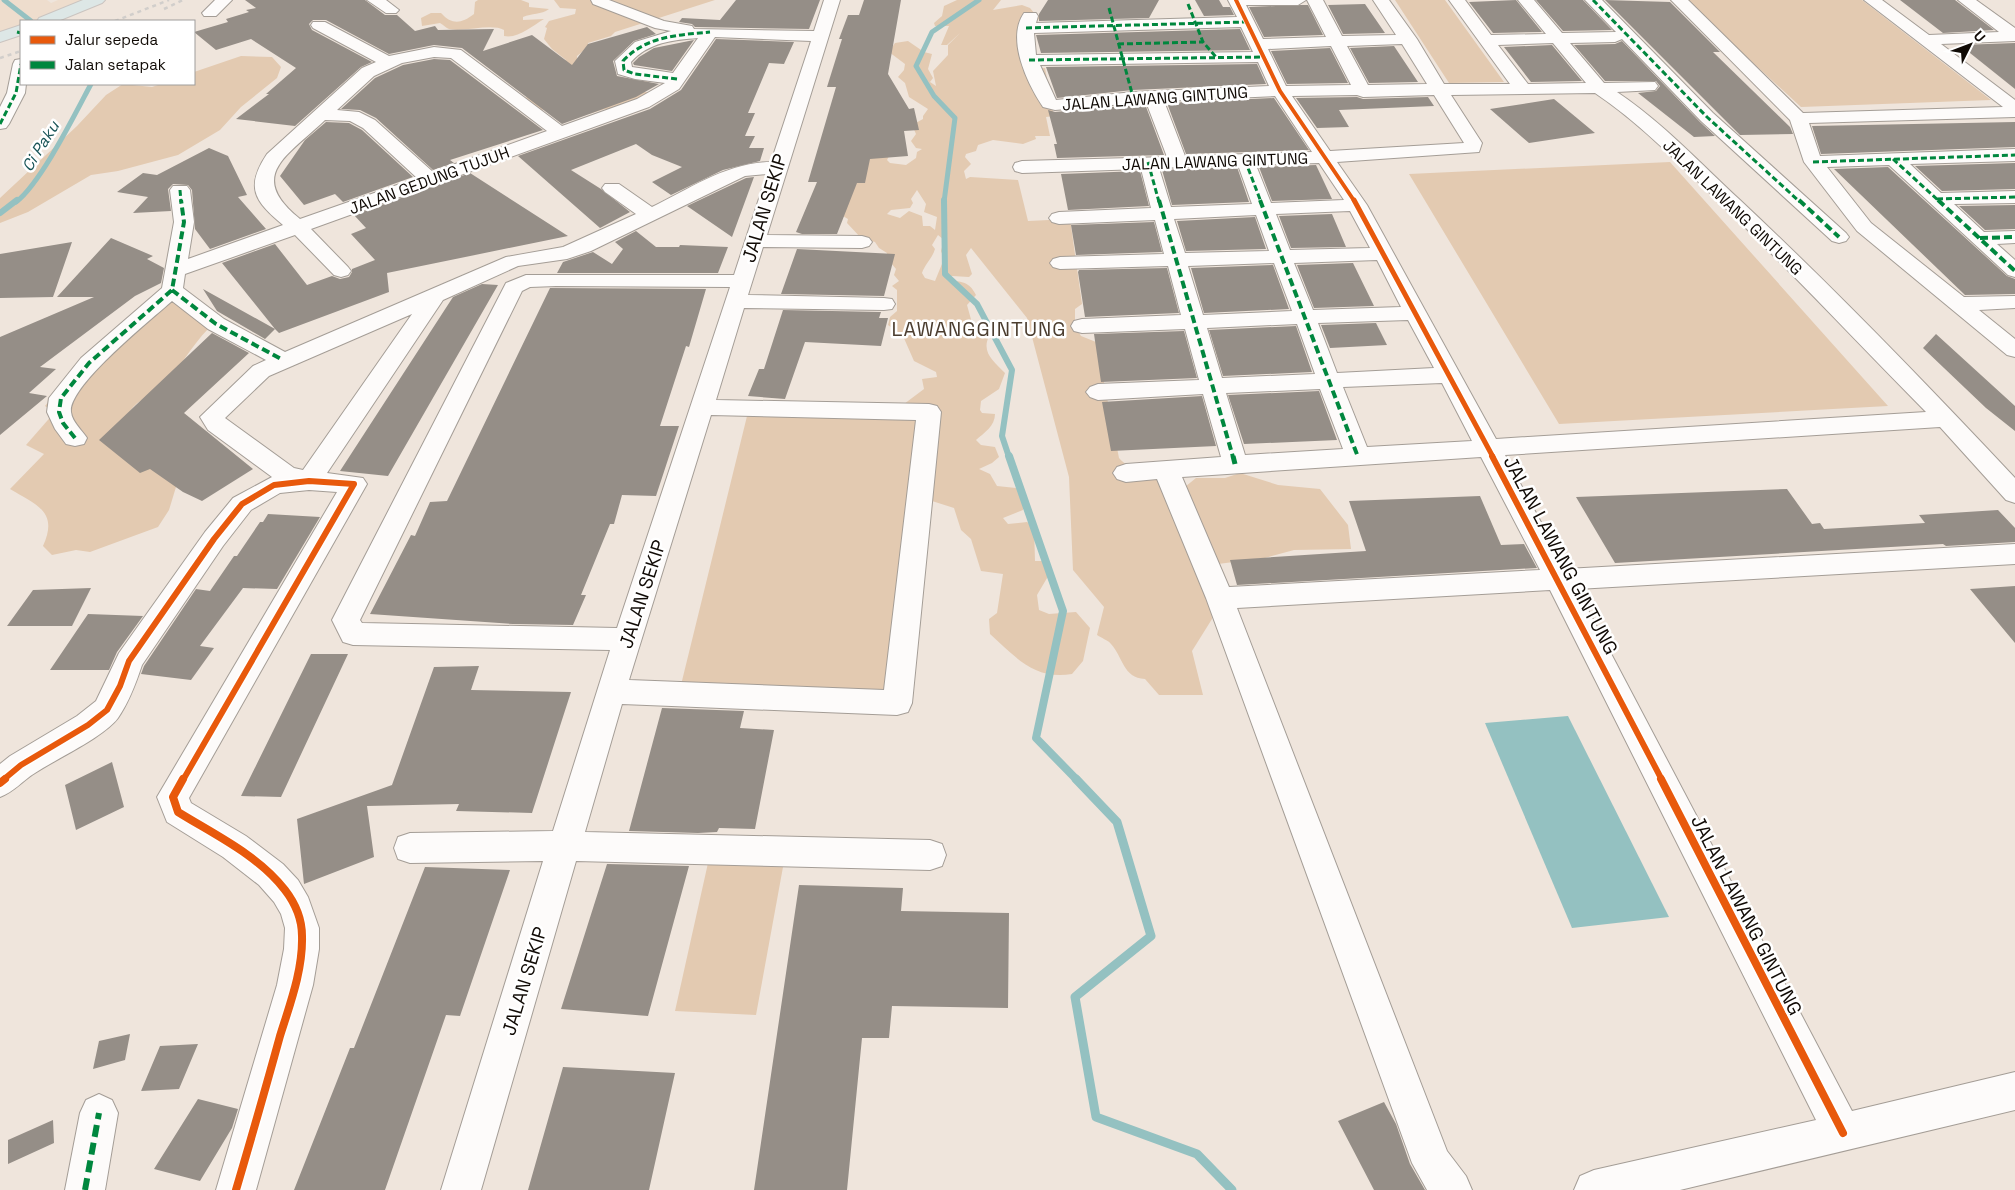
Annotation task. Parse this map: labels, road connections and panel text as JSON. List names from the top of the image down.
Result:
{
  "streets": {
    "street": ["JALAN LAWANG GINTUNG", "JALAN GEDUNG TUJUH", "JALAN SEKIP"]
  },
  "districts": ["LAWANGGINTUNG"],
  "water": ["Ci Paku"],
  "legend": ["Jalur sepeda", "Jalan setapak"],
  "north": "top right"
}
